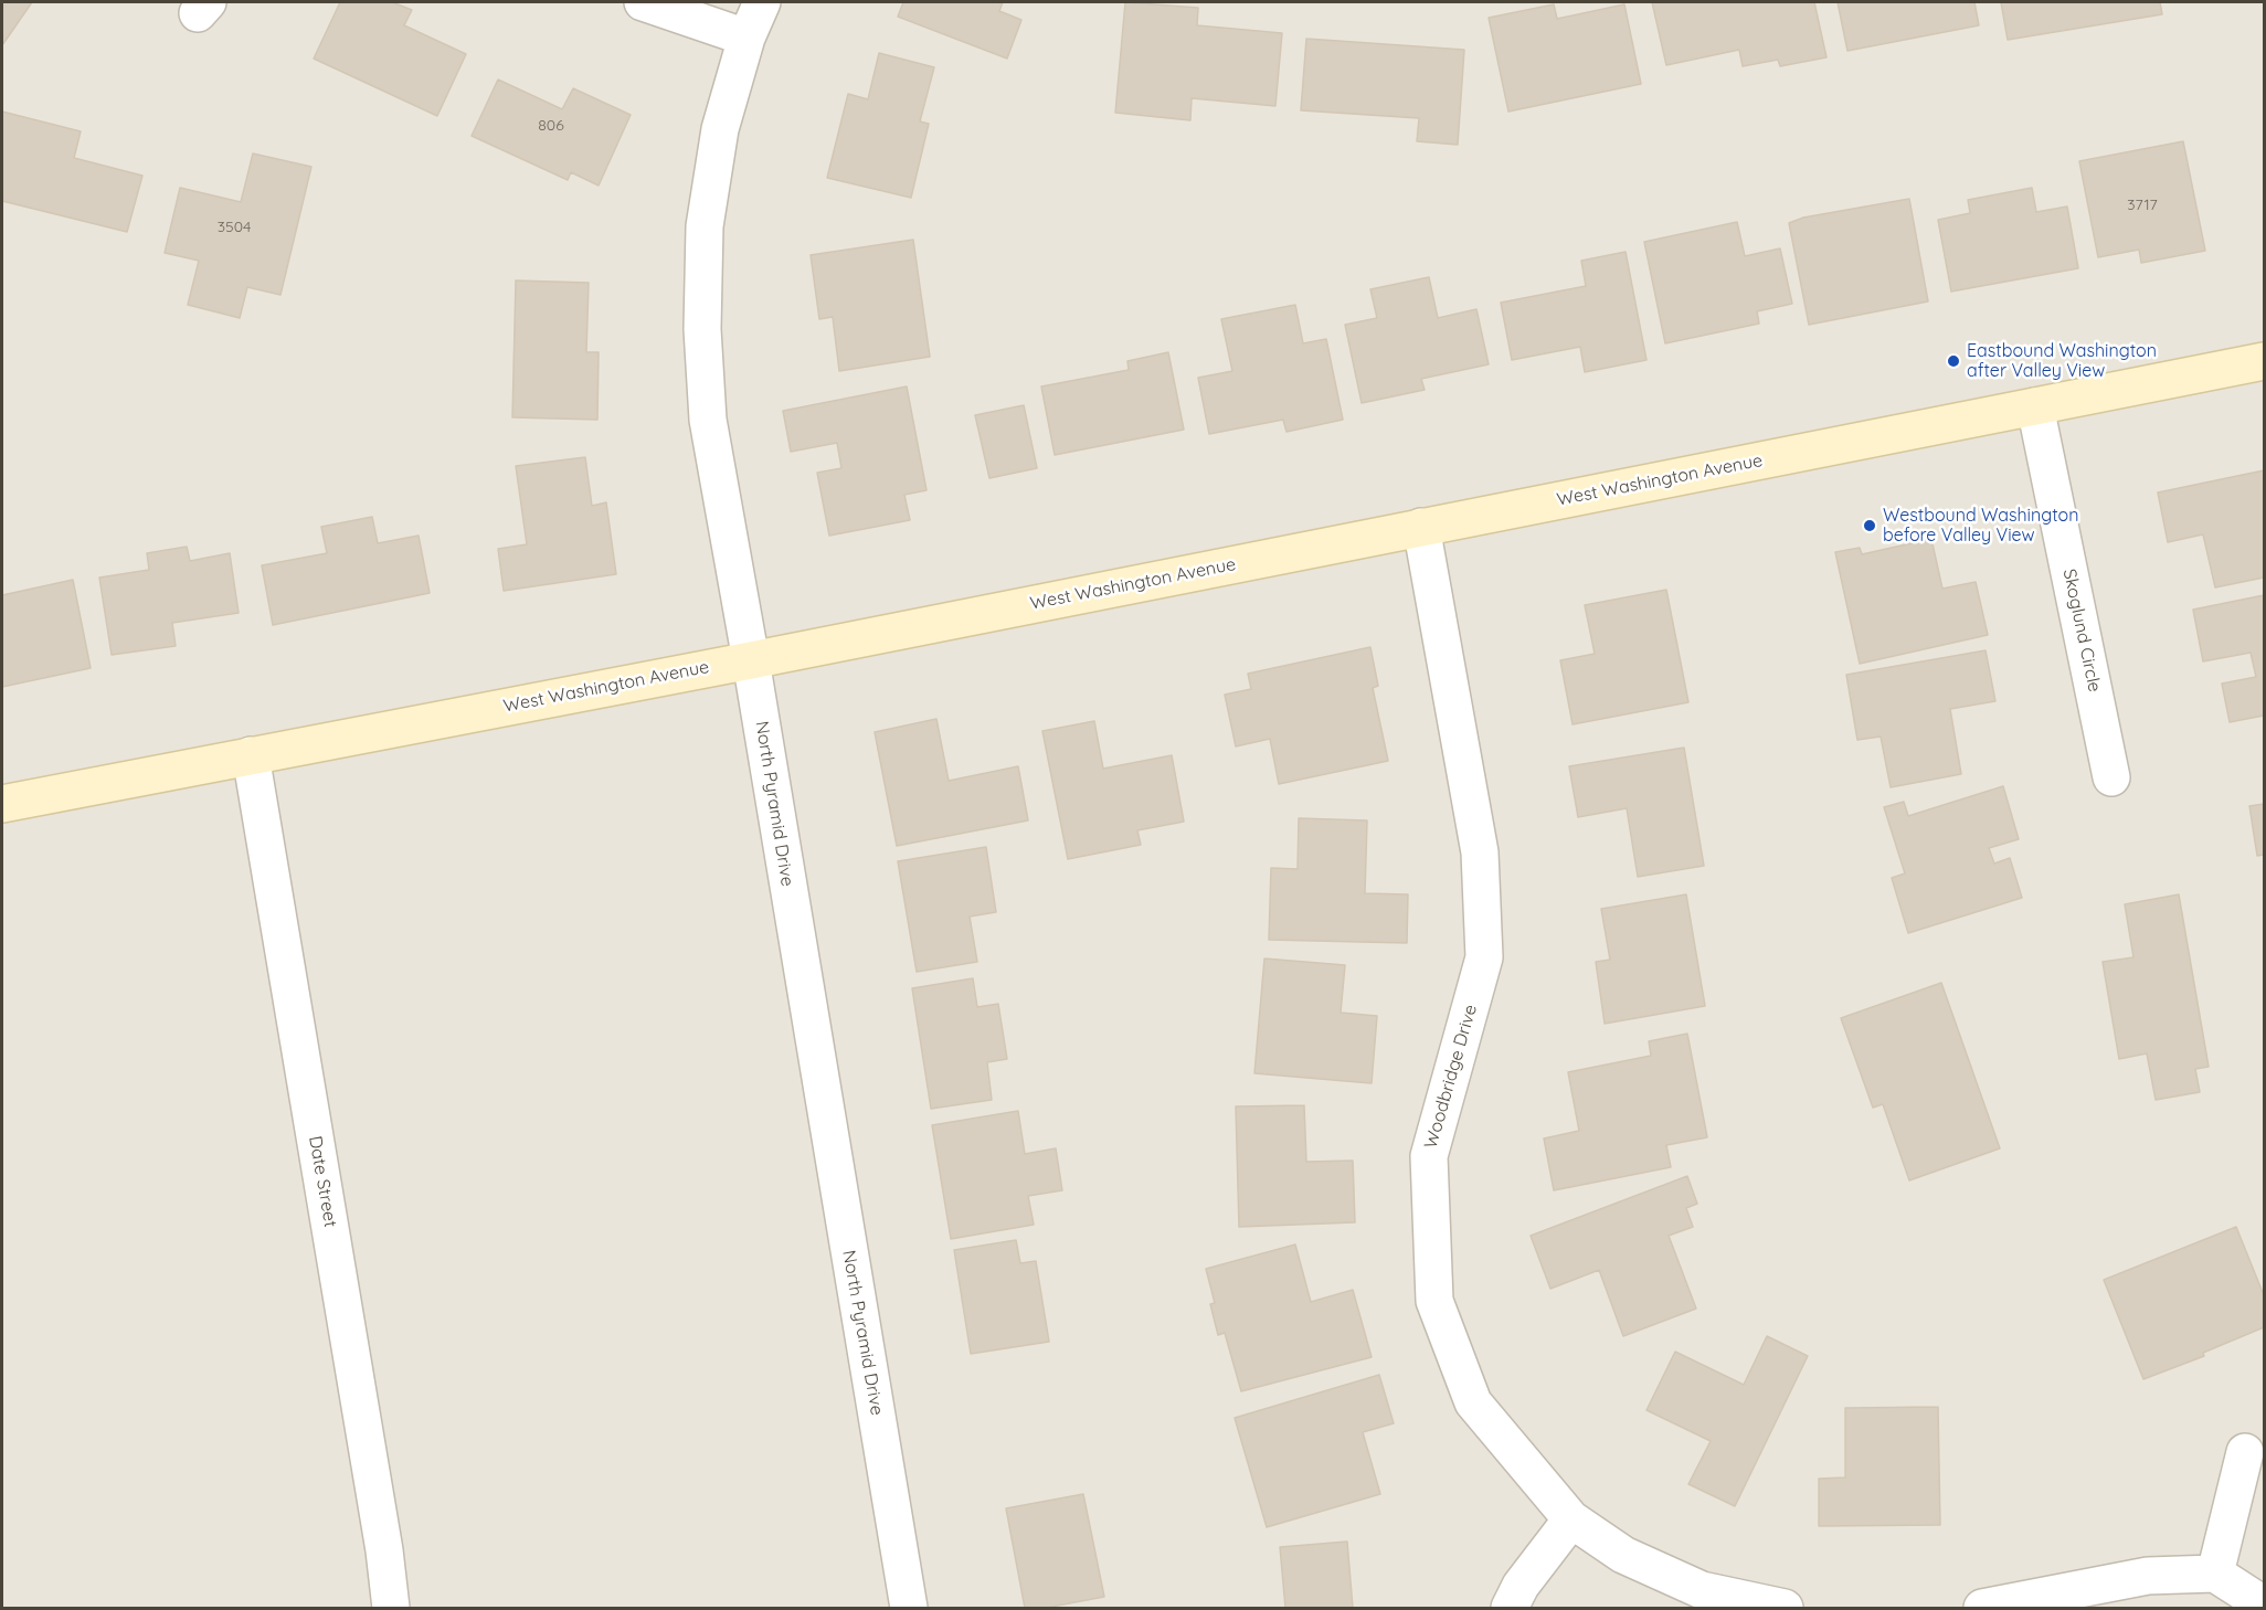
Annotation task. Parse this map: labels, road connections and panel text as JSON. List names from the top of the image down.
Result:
{
  "streets": {
    "main road": ["West Washington Avenue"],
    "street": [
      "Skoglund Circle",
      "North Pyramid Drive",
      "Woodbridge Drive",
      "Date Street"
    ]
  },
  "crossings": [
    ["West Washington Avenue", "Skoglund Circle"],
    ["West Washington Avenue", "North Pyramid Drive"],
    ["West Washington Avenue", "Woodbridge Drive"],
    ["West Washington Avenue", "Date Street"]
  ],
  "places": ["Eastbound Washington after Valley View", "Westbound Washington before Valley View"],
  "house_numbers": ["806", "3717", "3504"]
}
